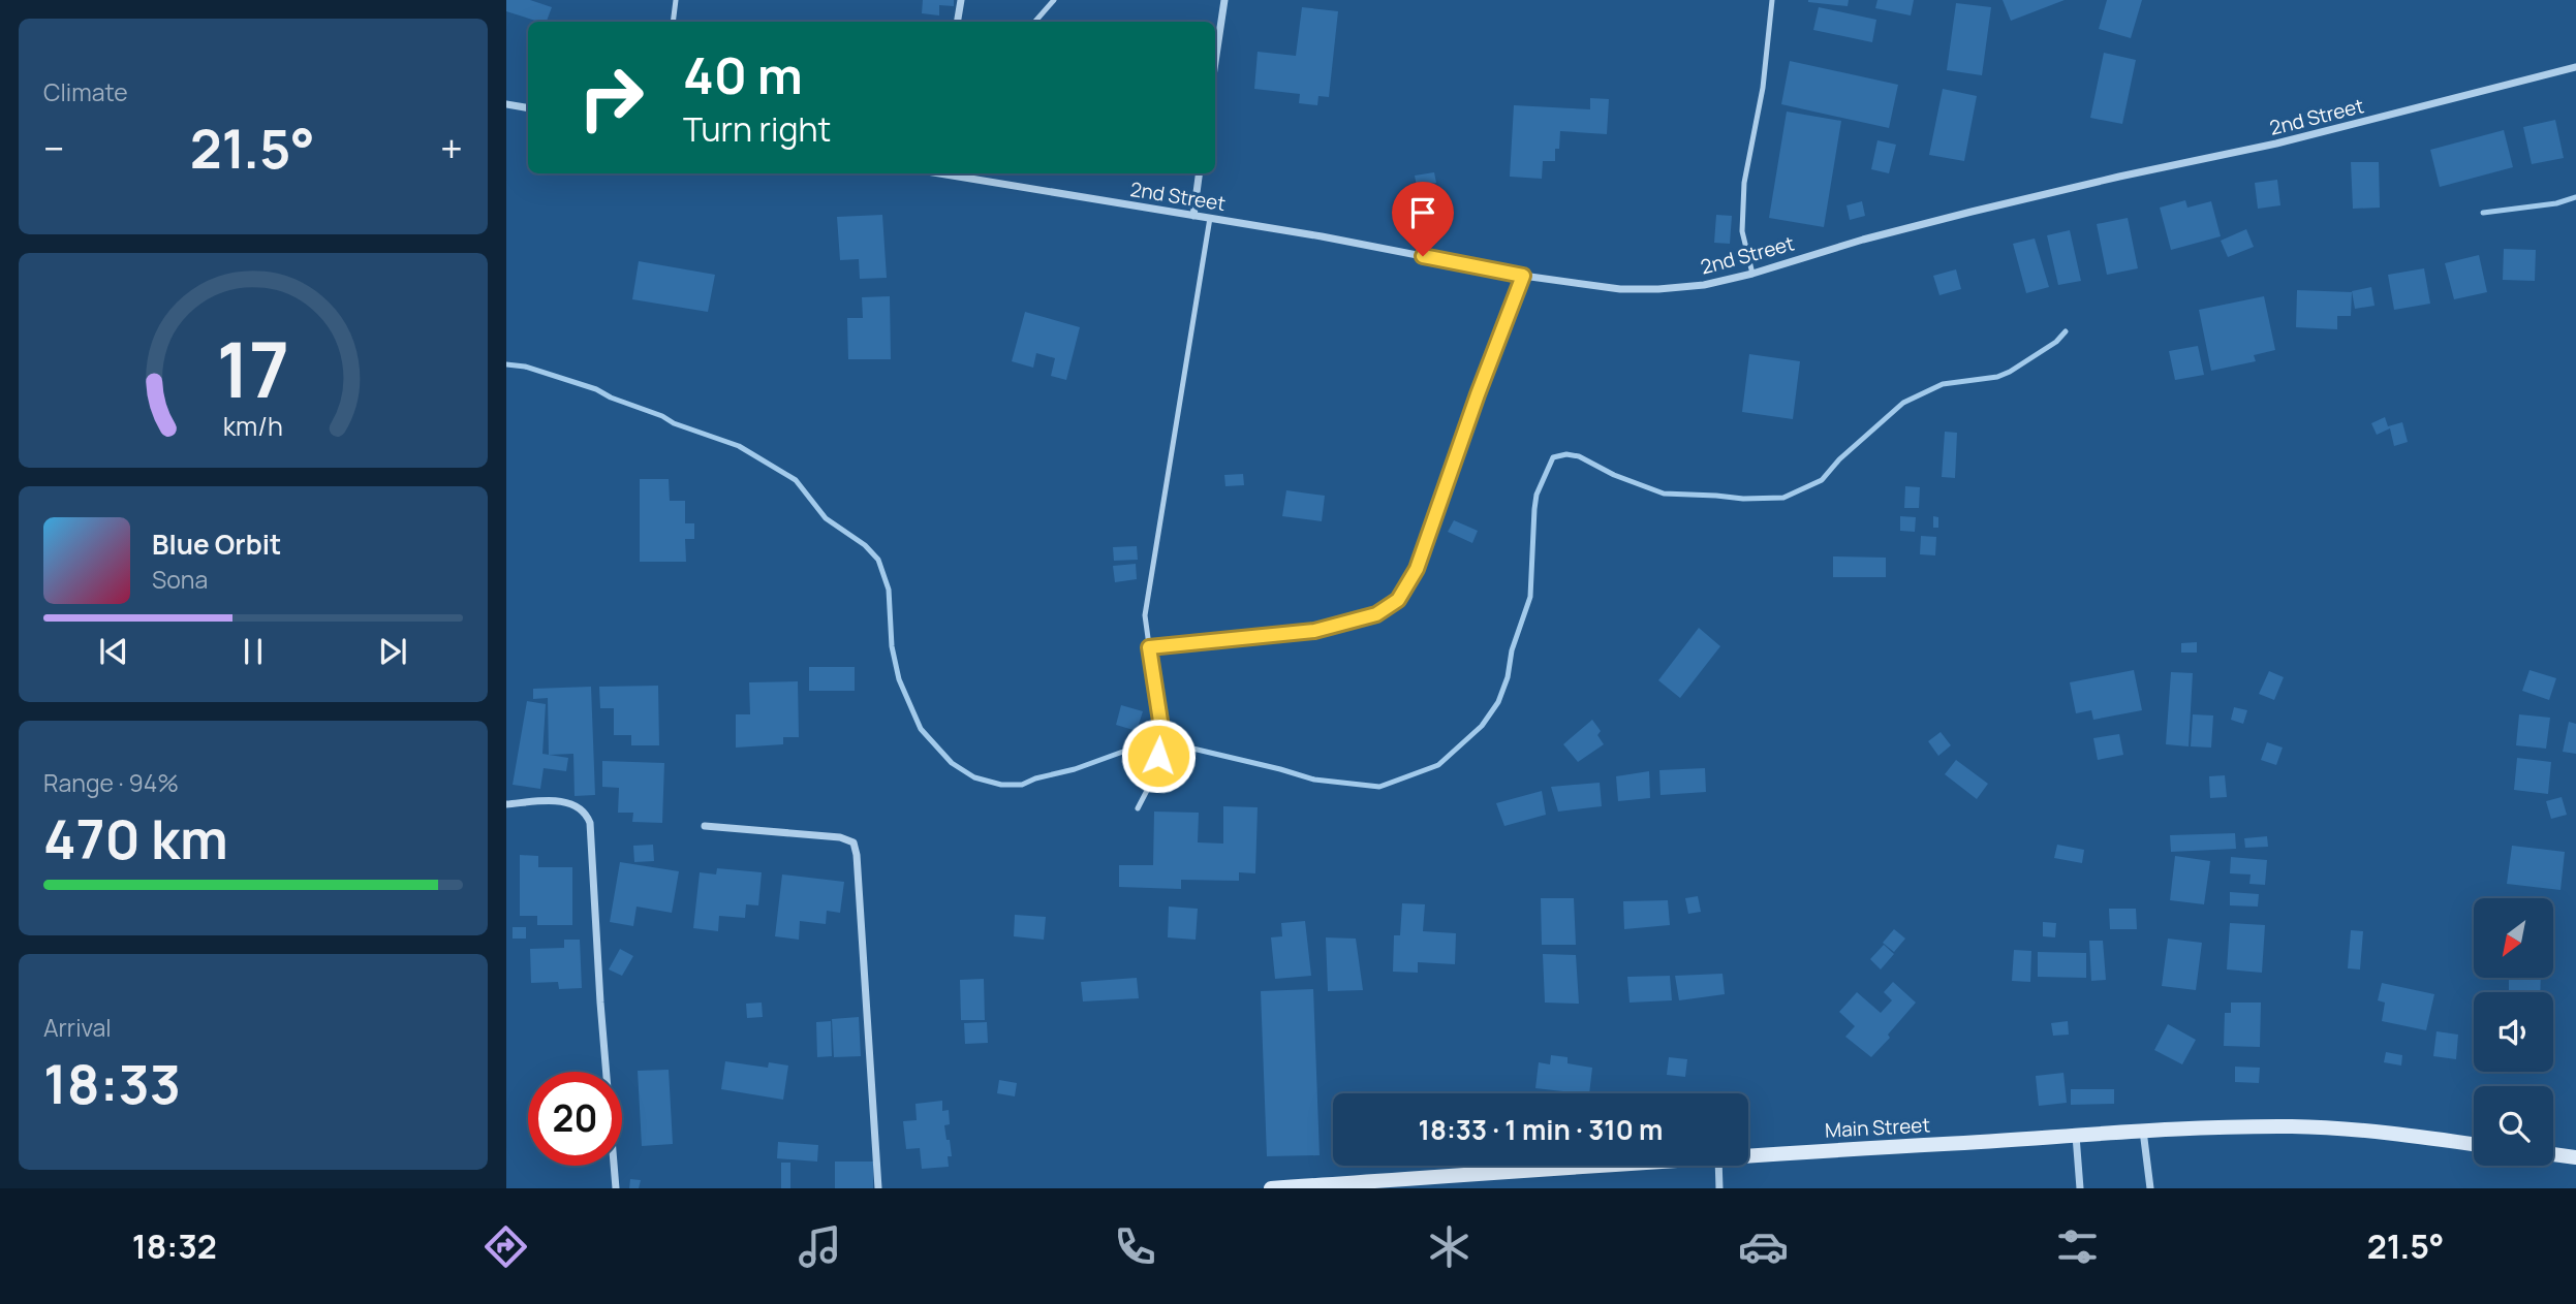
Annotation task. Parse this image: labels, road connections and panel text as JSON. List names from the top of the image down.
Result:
{
  "streets": {
    "main road": ["Main Street"],
    "street": ["2nd Street"]
  },
  "north": "bottom left",
  "page": {
    "tile": [
      "Climate",
      ["Range · 94%", "470 km"],
      ["Arrival", "18:33"]
    ],
    "turn": ["40 m", "Turn right"],
    "heat": ["−", "21.5°", "+"],
    "song": ["Blue Orbit", "Sona"],
    "limit": "20",
    "trip": "18:33 · 1 min · 310 m",
    "tabs": ["18:32", "21.5°"],
    "gauge": ["17", "km/h"]
  }
}
